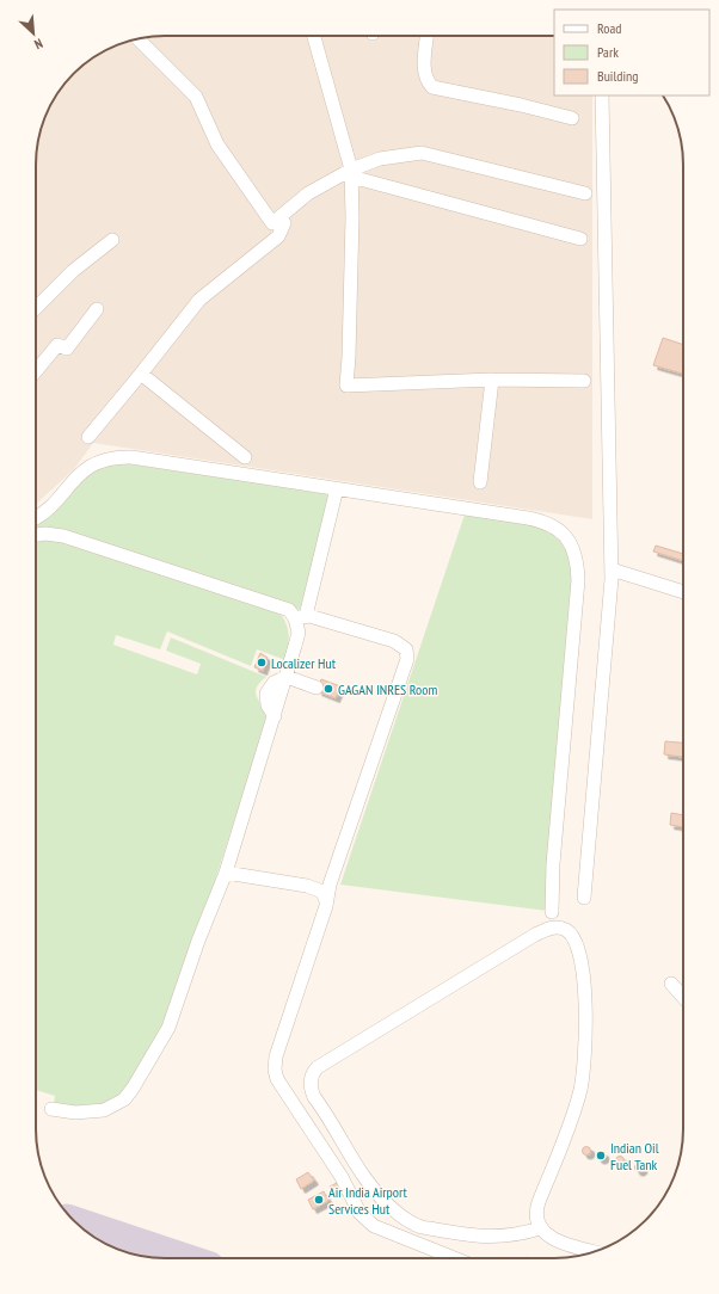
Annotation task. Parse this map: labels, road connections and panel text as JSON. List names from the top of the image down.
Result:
{
  "places": [
    "Localizer Hut",
    "GAGAN INRES Room",
    "Indian Oil Fuel Tank",
    "Air India Airport Services Hut"
  ],
  "legend": ["Road", "Park", "Building"],
  "north": "bottom right"
}
